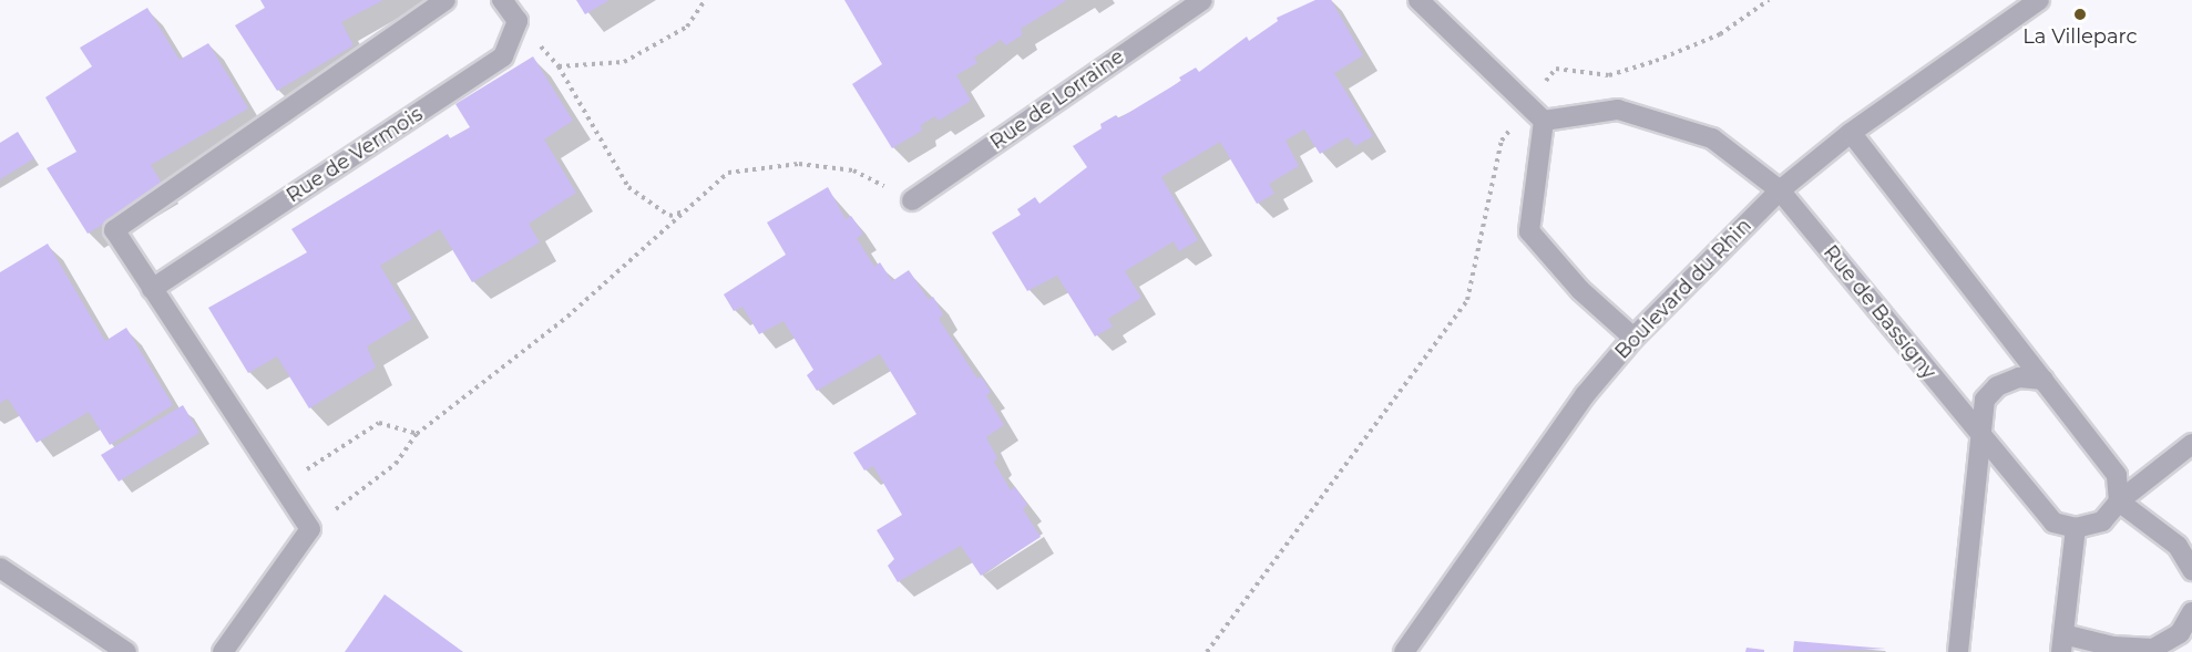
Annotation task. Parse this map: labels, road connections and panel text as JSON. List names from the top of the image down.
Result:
{
  "streets": {
    "street": [
      "Rue de Lorraine",
      "Rue de Vermois",
      "Boulevard du Rhin",
      "Rue de Bassigny"
    ]
  },
  "crossings": [
    ["Boulevard du Rhin", "Rue de Bassigny"]
  ],
  "places": ["La Villeparc"]
}
